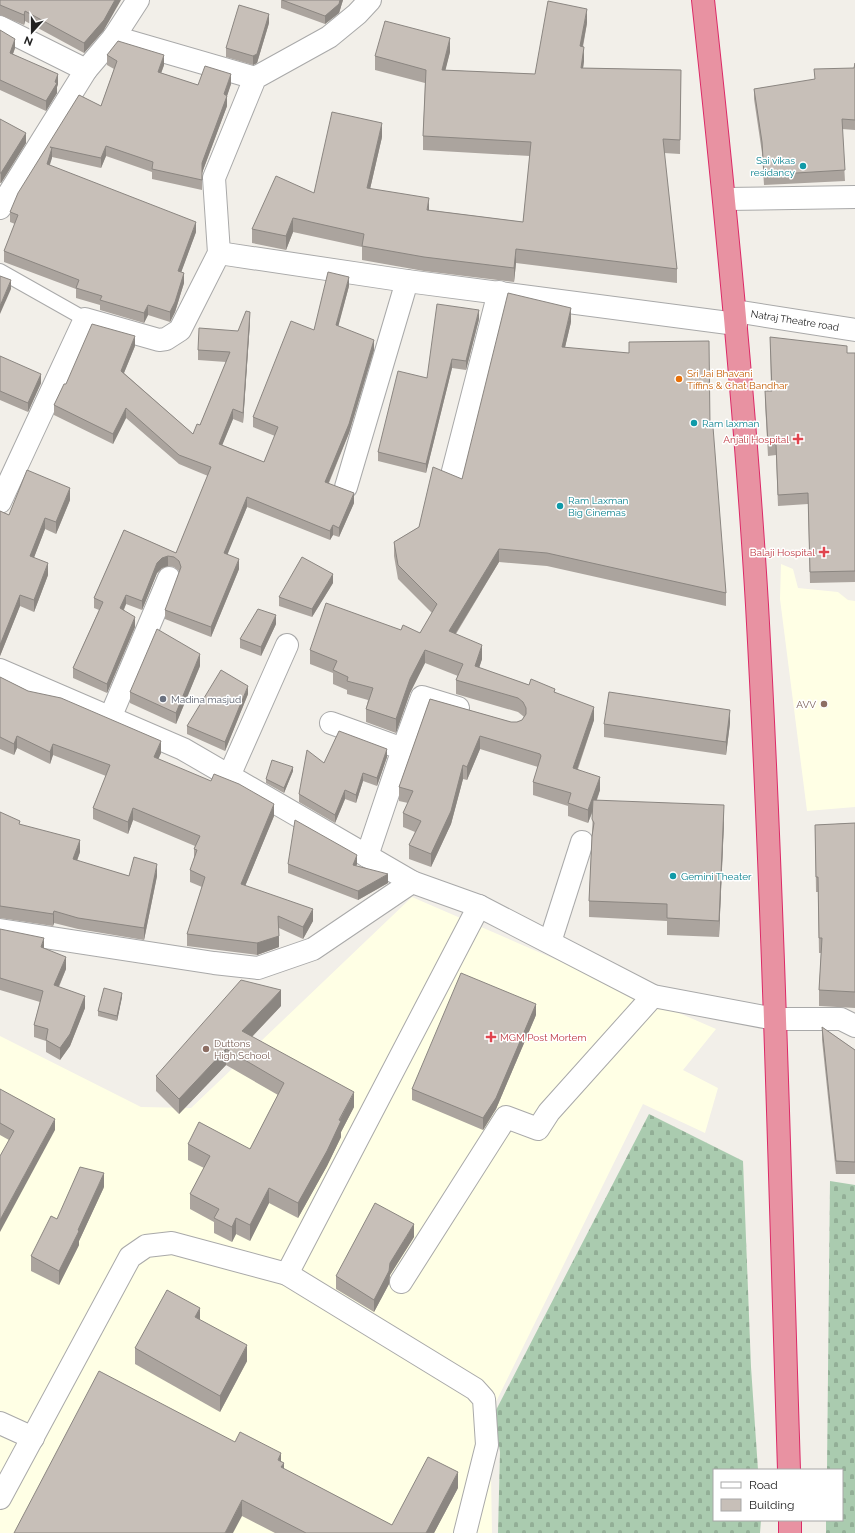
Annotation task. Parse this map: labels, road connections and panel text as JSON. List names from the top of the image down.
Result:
{
  "streets": {
    "street": ["Natraj Theatre road"]
  },
  "places": {
    "other": [
      "Sai vikas residancy",
      "Sri Jai Bhavani Tiffins & Chat Bandhar",
      "Ram laxman",
      "Ram Laxman Big Cinemas",
      "Madina masjud",
      "AVV",
      "Gemini Theater",
      "Duttons High School"
    ],
    "health": ["Anjali Hospital", "Balaji Hospital", "MGM Post Mortem"]
  },
  "legend": ["Road", "Building"],
  "north": "bottom"
}
